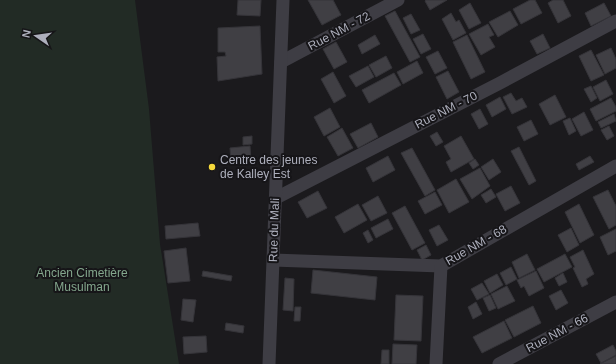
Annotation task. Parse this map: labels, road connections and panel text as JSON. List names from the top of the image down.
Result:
{
  "streets": {
    "street": [
      "Rue NM - 72",
      "Rue NM - 70",
      "Rue du Mali",
      "Rue NM - 68",
      "Rue NM - 66"
    ]
  },
  "crossings": [
    ["Rue NM - 72", "Rue du Mali"],
    ["Rue NM - 70", "Rue du Mali"],
    ["Rue du Mali", "Rue NM - 68"]
  ],
  "parks": ["Ancien Cimetière Musulman"],
  "places": ["Centre des jeunes de Kalley Est"],
  "north": "left"
}
